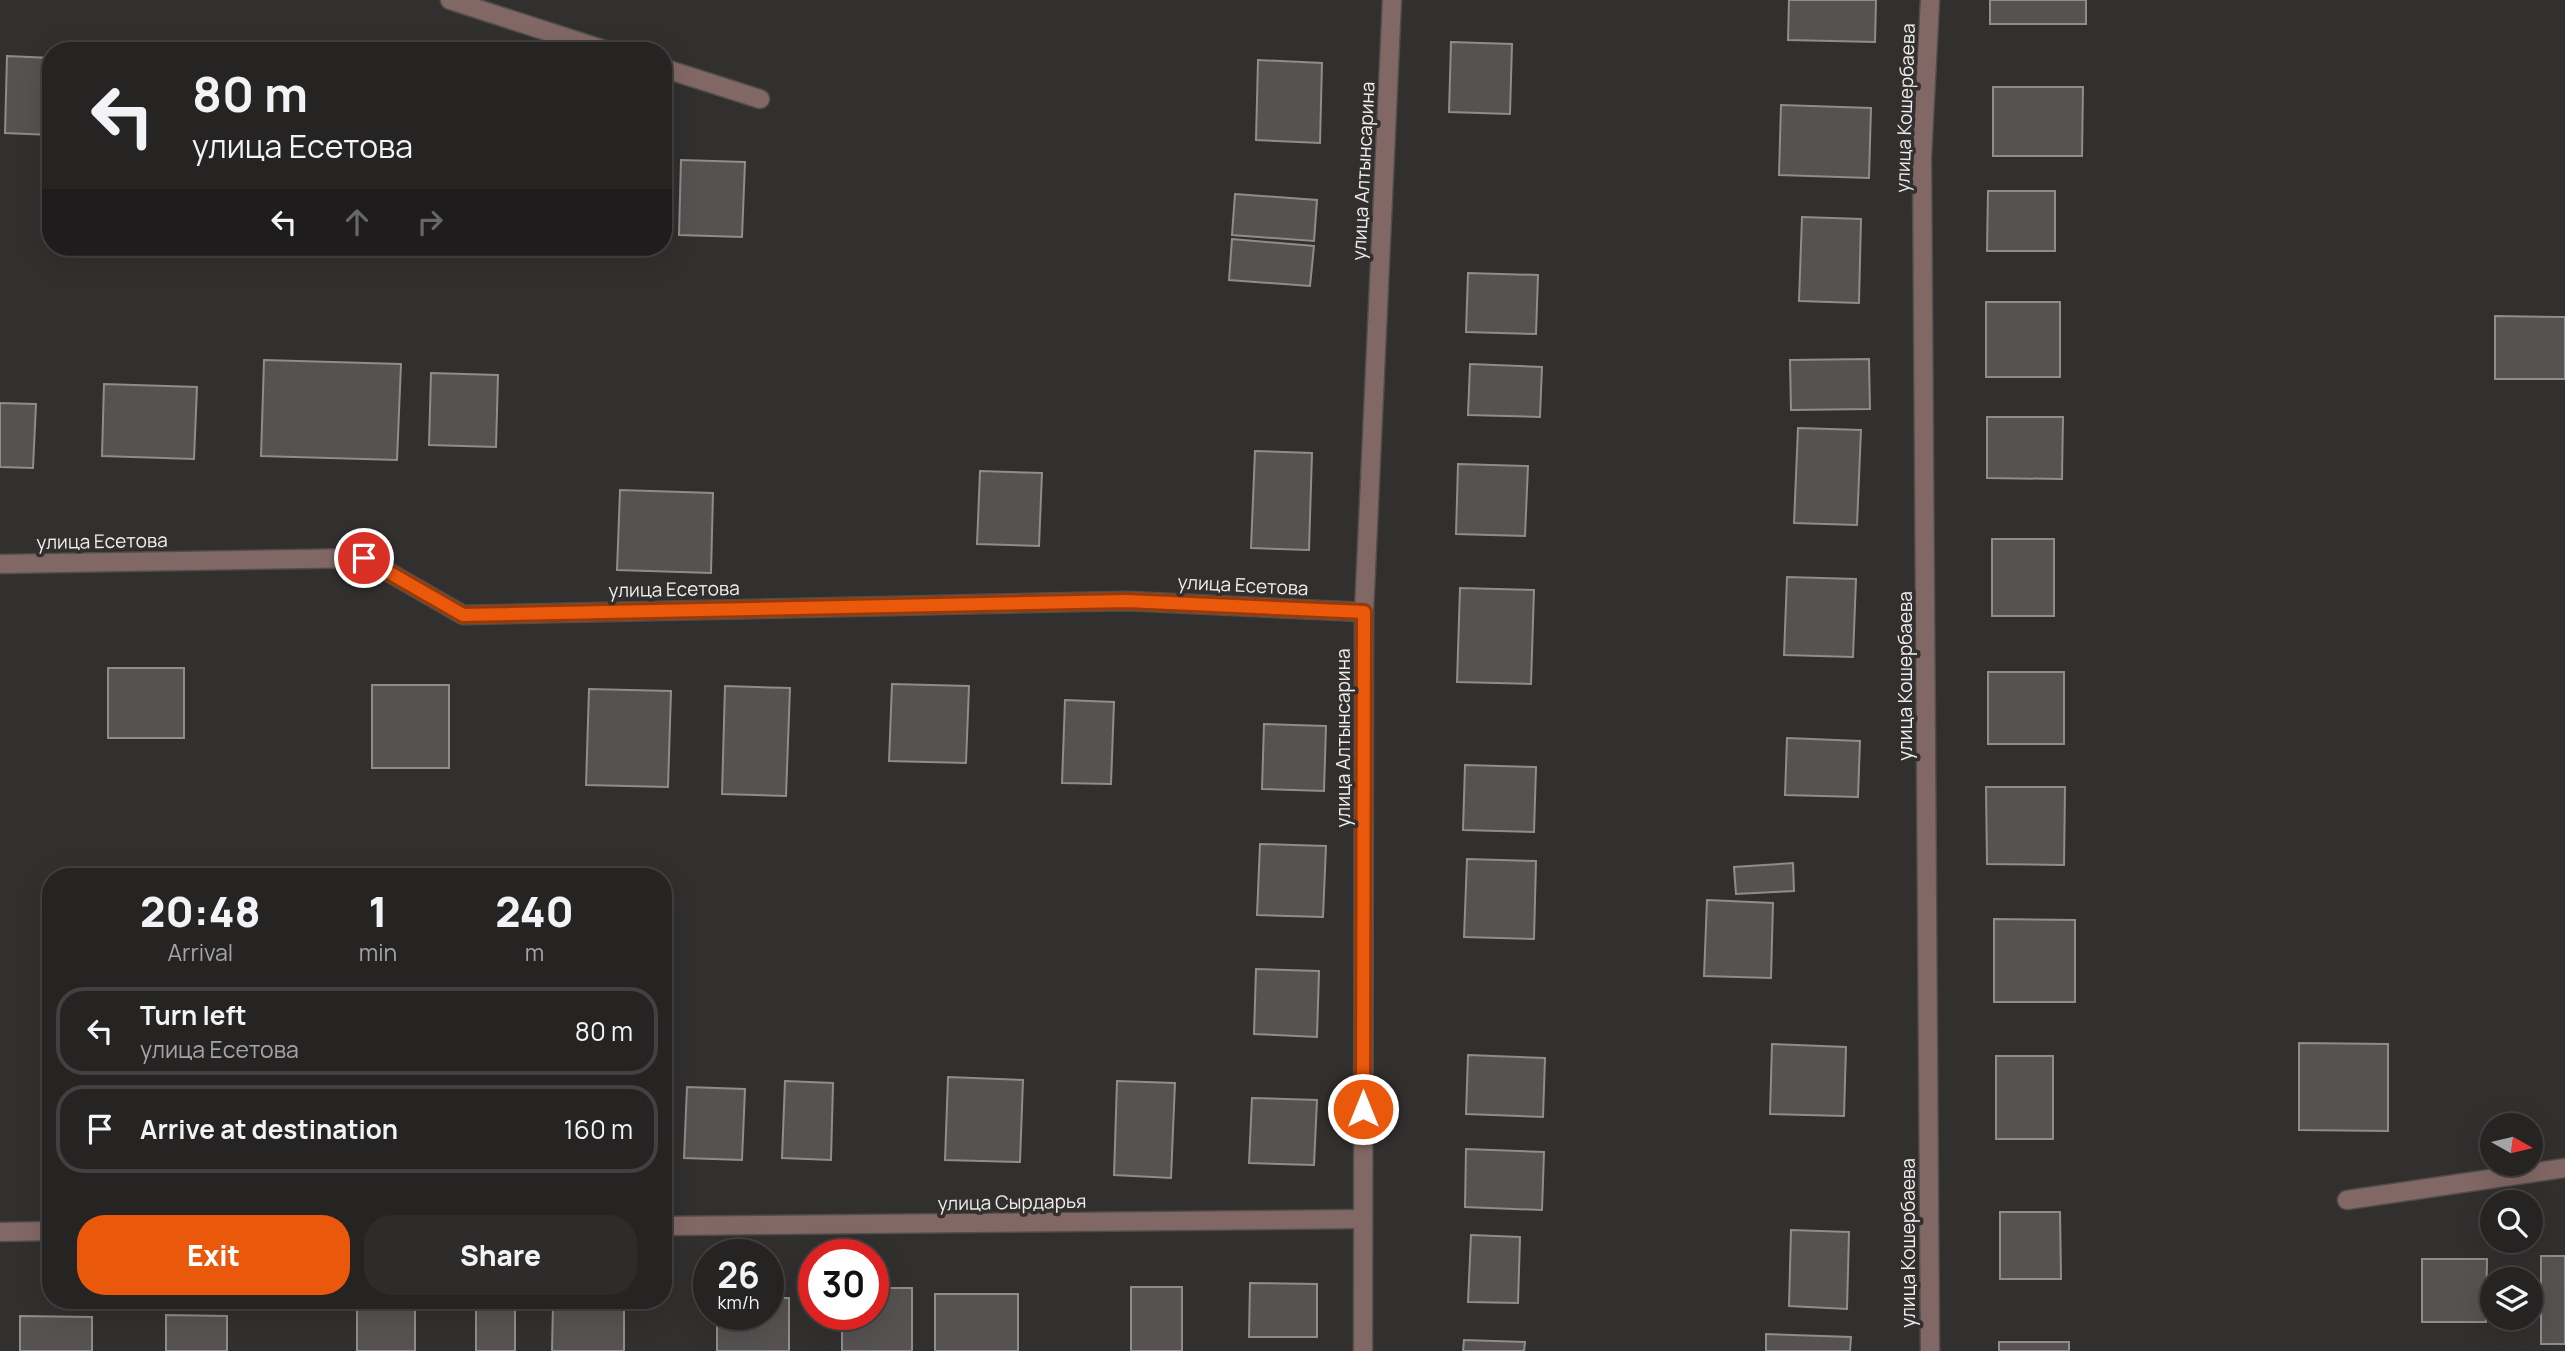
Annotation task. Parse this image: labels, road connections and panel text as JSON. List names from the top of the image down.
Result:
{
  "streets": {
    "street": [
      "улица Кошербаева",
      "улица Алтынсарина",
      "улица Есетова",
      "улица Сырдарья"
    ]
  },
  "crossings": [
    ["улица Алтынсарина", "улица Есетова"],
    ["улица Алтынсарина", "улица Сырдарья"]
  ],
  "north": "right",
  "page": {
    "turn": ["80 m", "улица Есетова"],
    "eta": [
      "20:48",
      "Arrival",
      "1",
      "min",
      "240",
      "m"
    ],
    "list": [
      {
        "name": "Turn left",
        "note": "улица Есетова",
        "value": "80 m"
      },
      {
        "name": "Arrive at destination",
        "value": "160 m"
      }
    ],
    "buttons": ["Exit", "Share"],
    "speed": "26 km/h",
    "limit": "30"
  }
}
